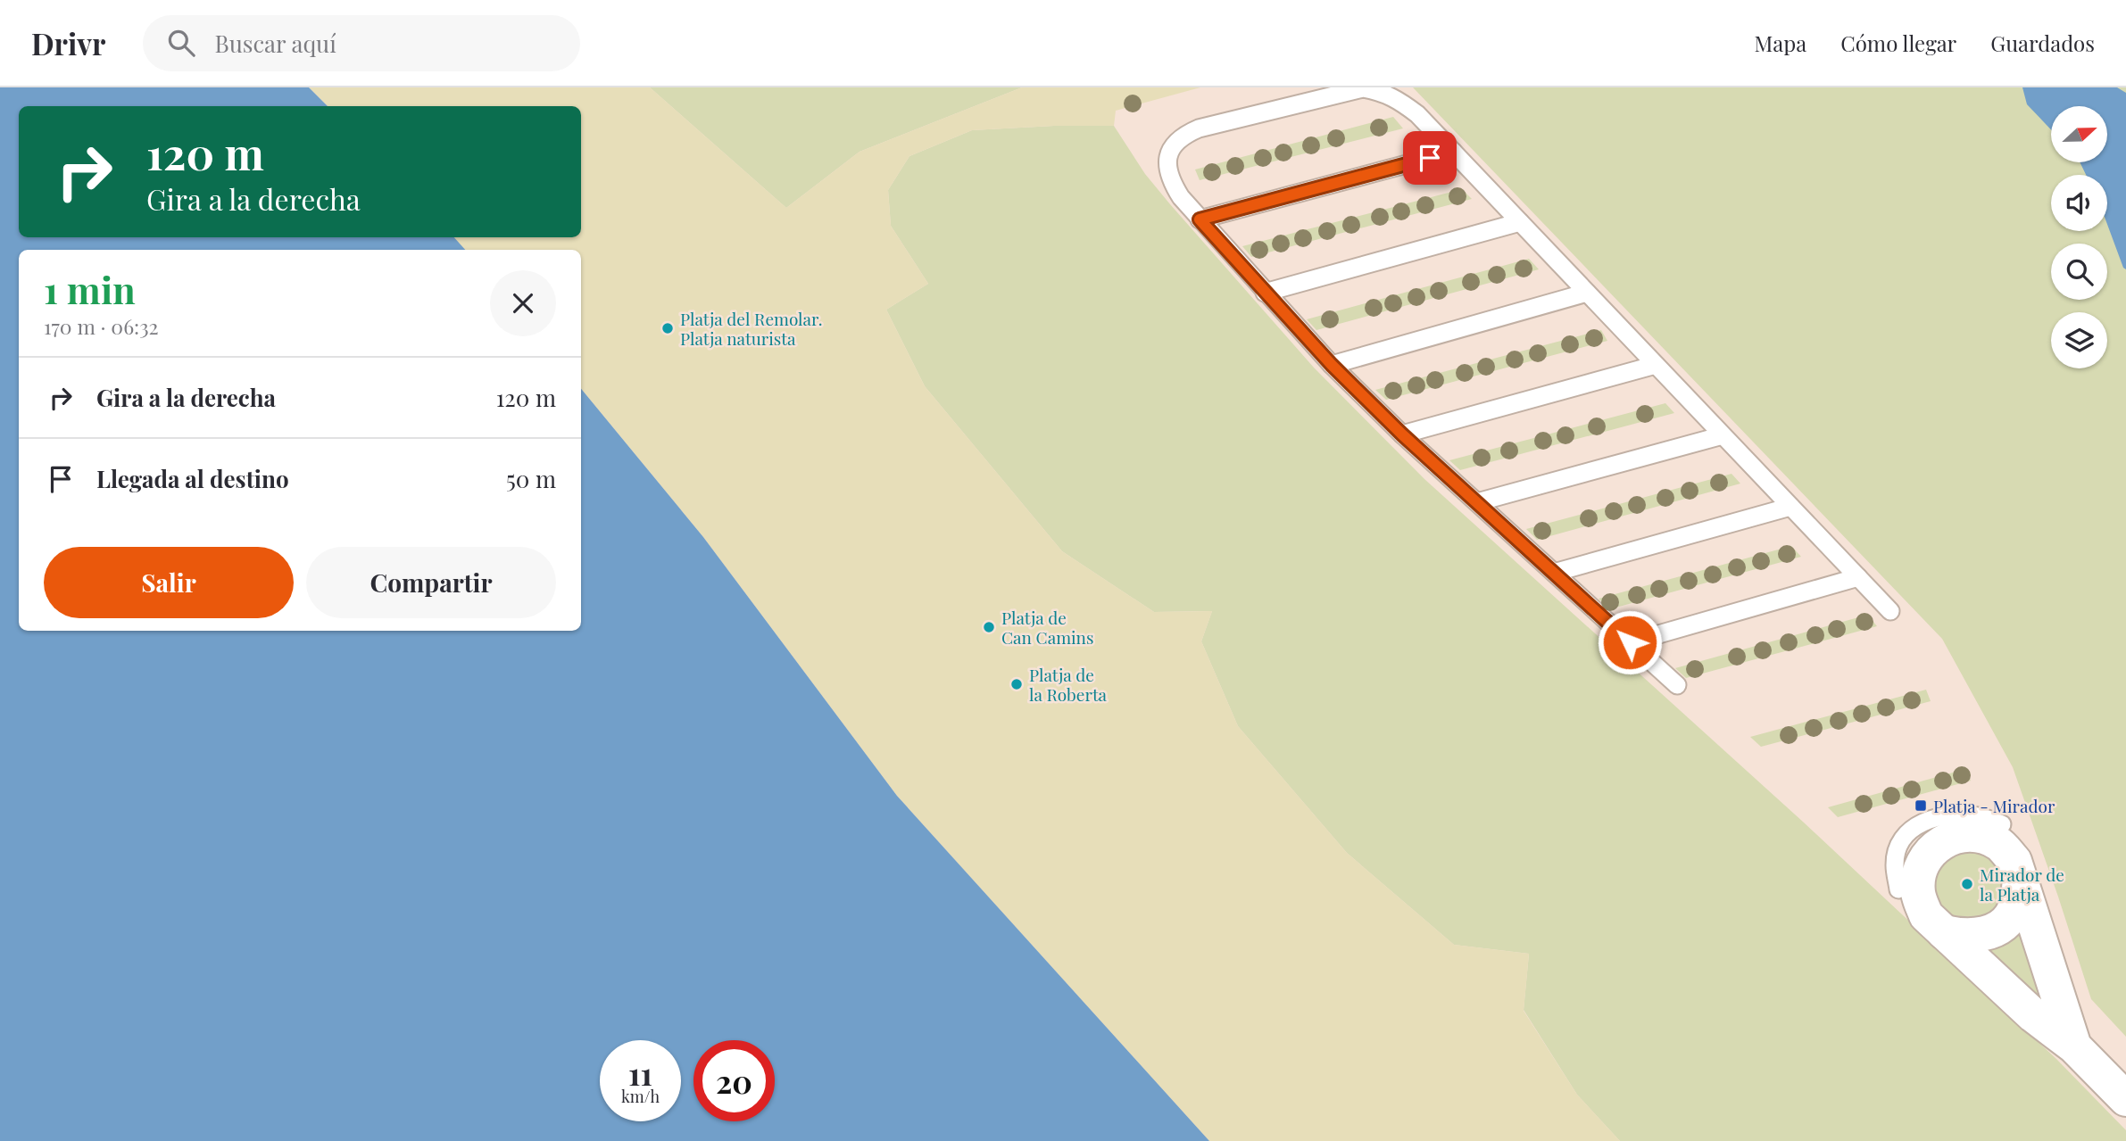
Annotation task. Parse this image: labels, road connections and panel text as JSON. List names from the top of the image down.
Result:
{
  "places": {
    "other": [
      "Platja del Remolar. Platja naturista",
      "Platja de Can Camins",
      "Platja de la Roberta",
      "Mirador de la Platja"
    ],
    "transit": ["Platja - Mirador"]
  },
  "north": "right",
  "page": {
    "header": "Drivr",
    "search": "Buscar aquí",
    "nav": ["Mapa", "Cómo llegar", "Guardados"],
    "turn": ["120 m", "Gira a la derecha"],
    "heading": ["1 min", "170 m · 06:32"],
    "list": [
      {
        "name": "Gira a la derecha",
        "value": "120 m"
      },
      {
        "name": "Llegada al destino",
        "value": "50 m"
      }
    ],
    "buttons": ["Salir", "Compartir"],
    "speed": "11 km/h",
    "limit": "20"
  }
}
